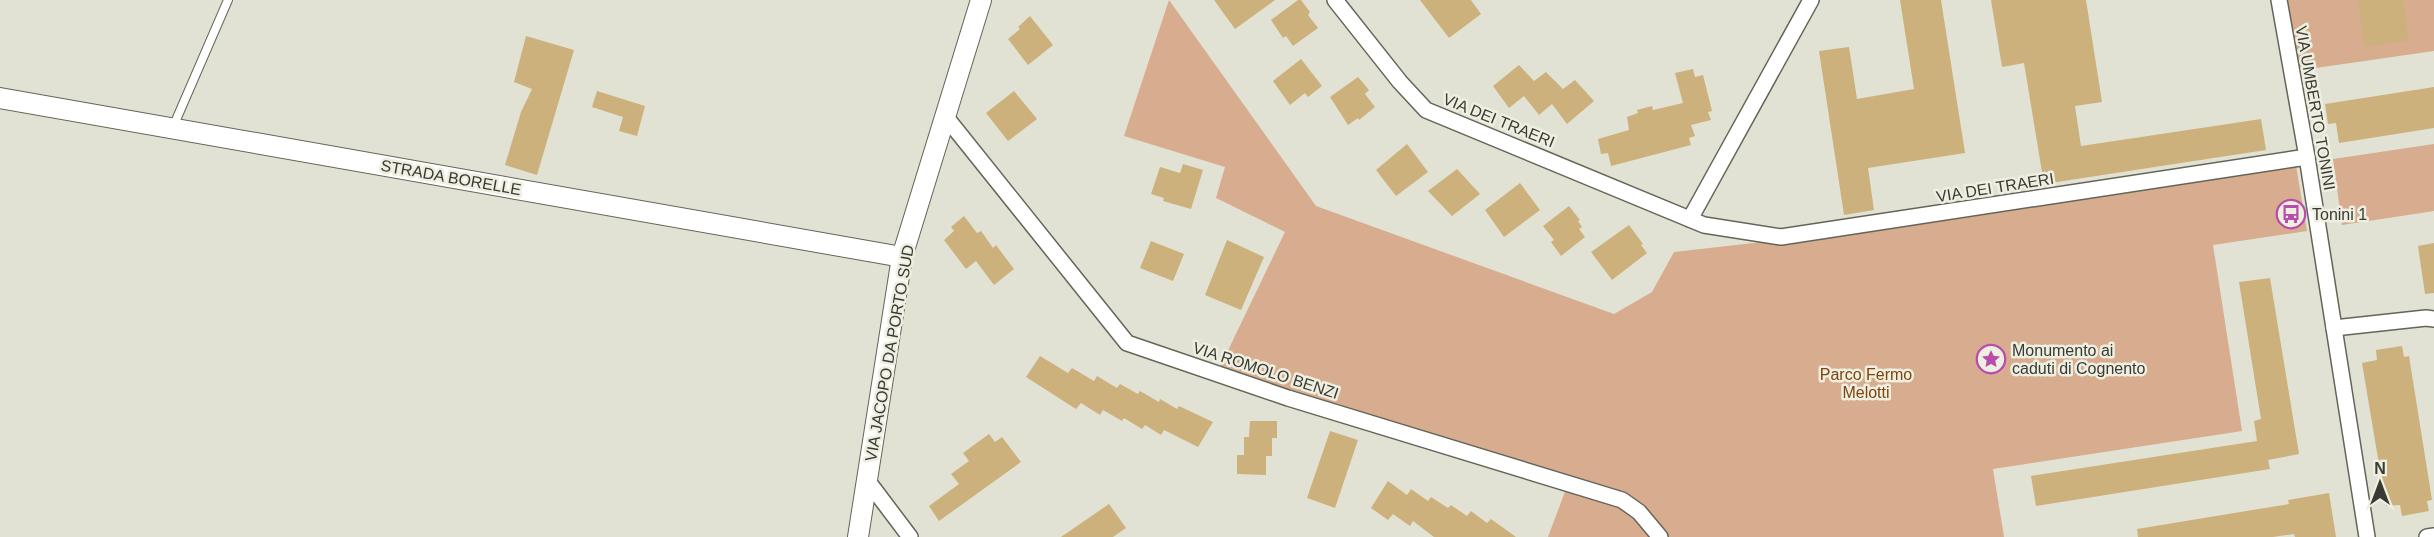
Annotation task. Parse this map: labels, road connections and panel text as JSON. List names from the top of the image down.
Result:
{
  "streets": {
    "street": [
      "VIA UMBERTO TONINI",
      "VIA DEI TRAERI",
      "STRADA BORELLE",
      "VIA JACOPO DA PORTO SUD",
      "VIA ROMOLO BENZI"
    ]
  },
  "crossings": [
    ["VIA UMBERTO TONINI", "VIA DEI TRAERI"],
    ["STRADA BORELLE", "VIA JACOPO DA PORTO SUD"],
    ["VIA JACOPO DA PORTO SUD", "VIA ROMOLO BENZI"]
  ],
  "parks": ["Parco Fermo Melotti"],
  "places": {
    "bus stop": ["Tonini 1"],
    "place": ["Monumento ai caduti di Cognento"]
  },
  "north": "top"
}
